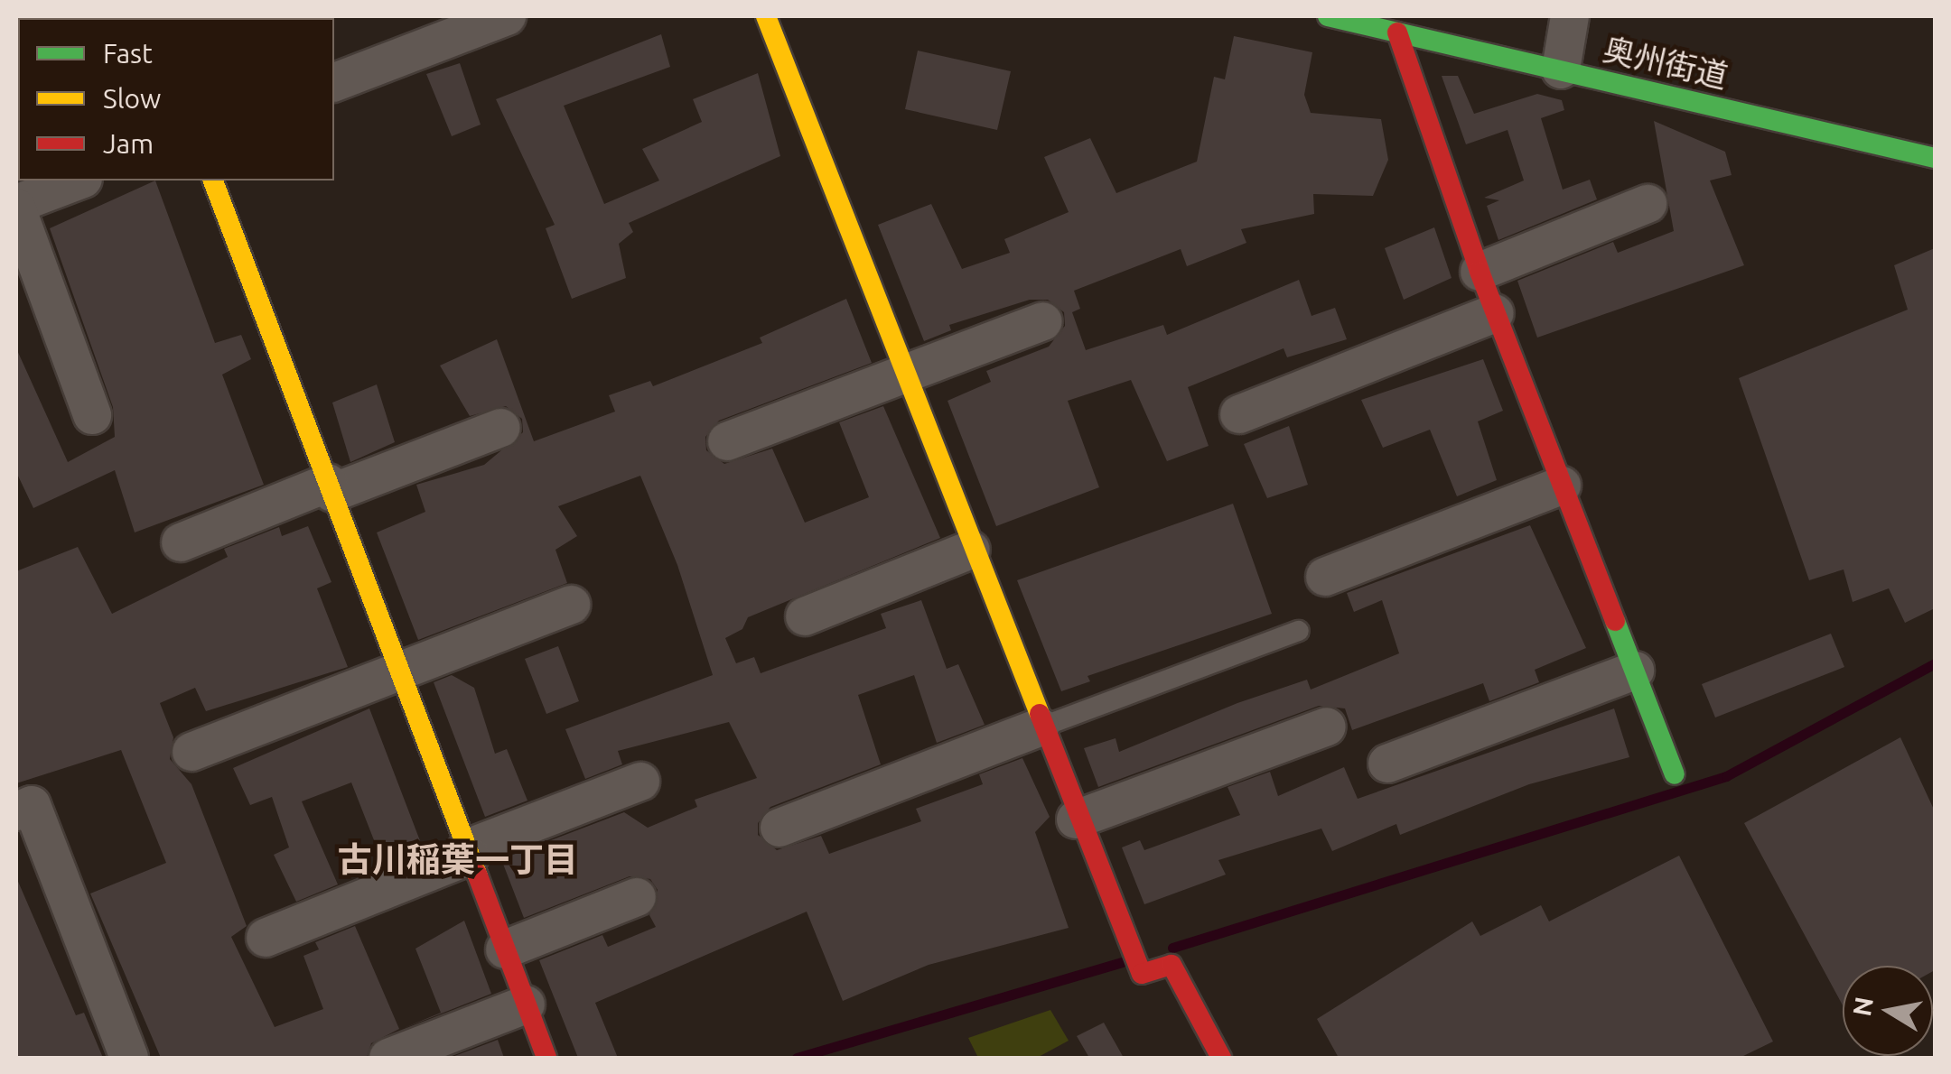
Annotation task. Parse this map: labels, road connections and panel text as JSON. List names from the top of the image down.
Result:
{
  "streets": {
    "street": ["奥州街道"]
  },
  "districts": ["古川稲葉一丁目"],
  "legend": ["Fast", "Slow", "Jam"],
  "north": "left"
}
